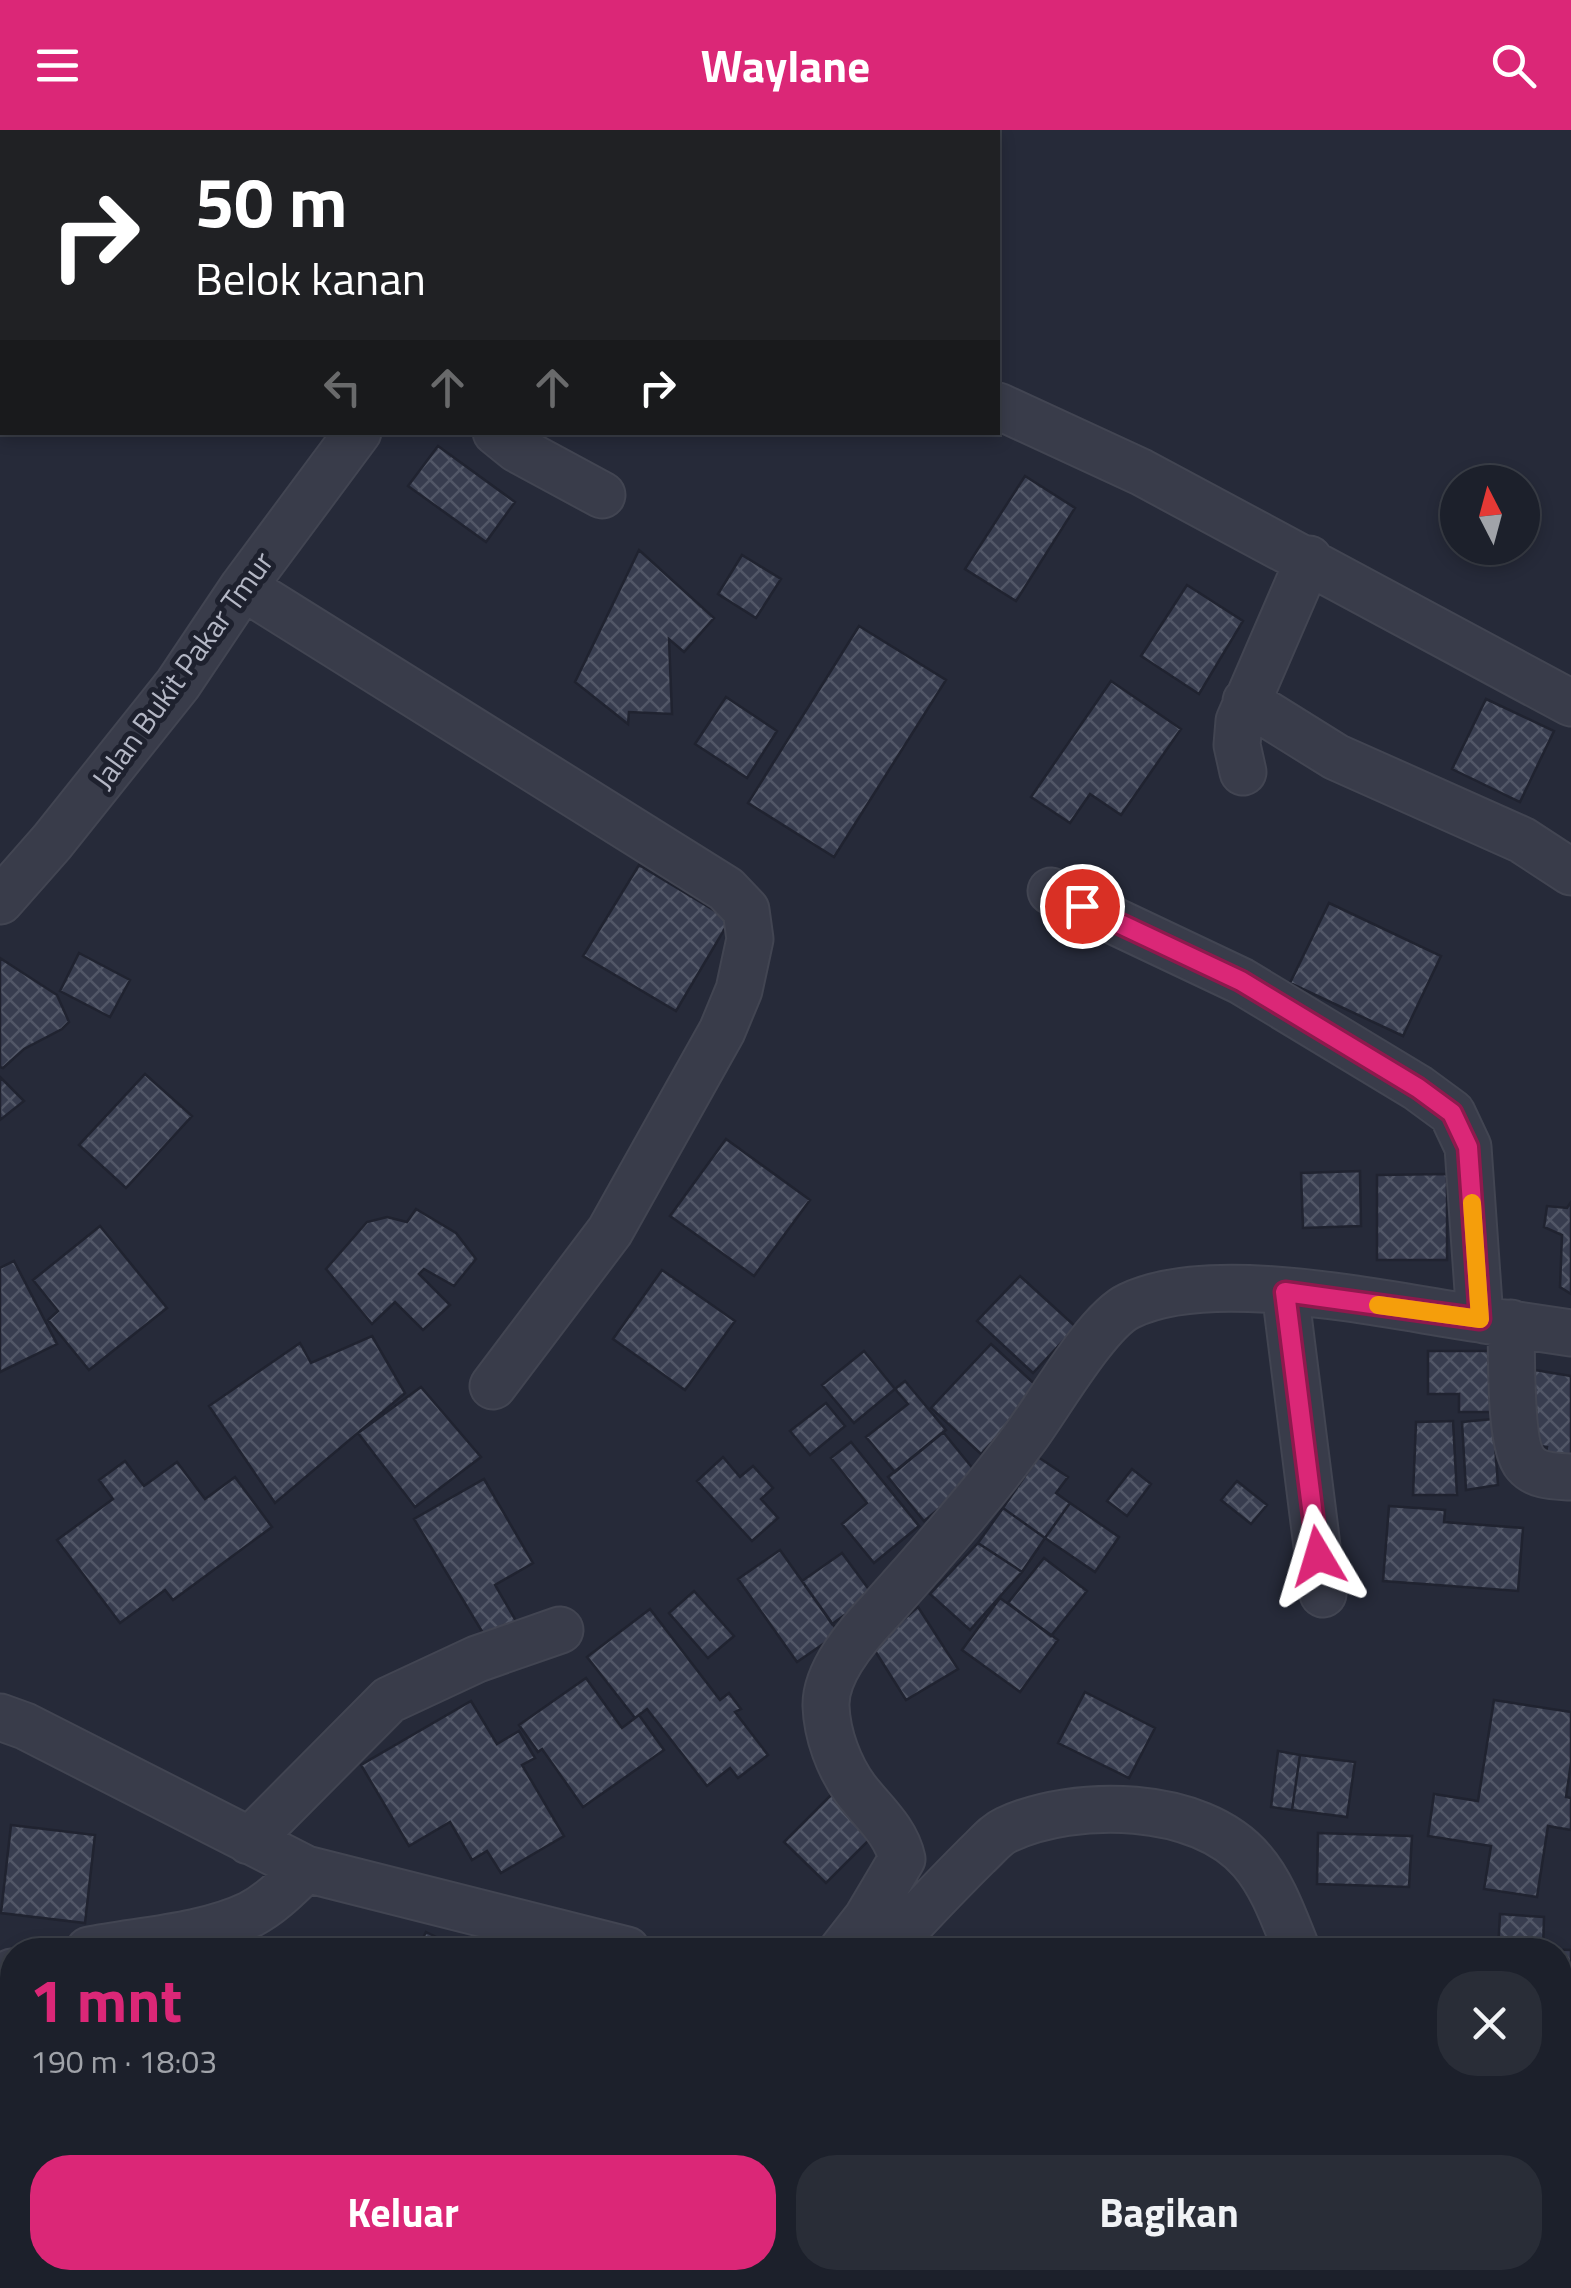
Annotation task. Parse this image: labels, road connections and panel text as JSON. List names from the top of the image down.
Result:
{
  "streets": {
    "street": ["Jalan Bukit Pakar Tmur"]
  },
  "north": "top",
  "page": {
    "header": "Waylane",
    "turn": ["50 m", "Belok kanan"],
    "heading": ["1 mnt", "190 m · 18:03"],
    "buttons": ["Keluar", "Bagikan"]
  }
}
